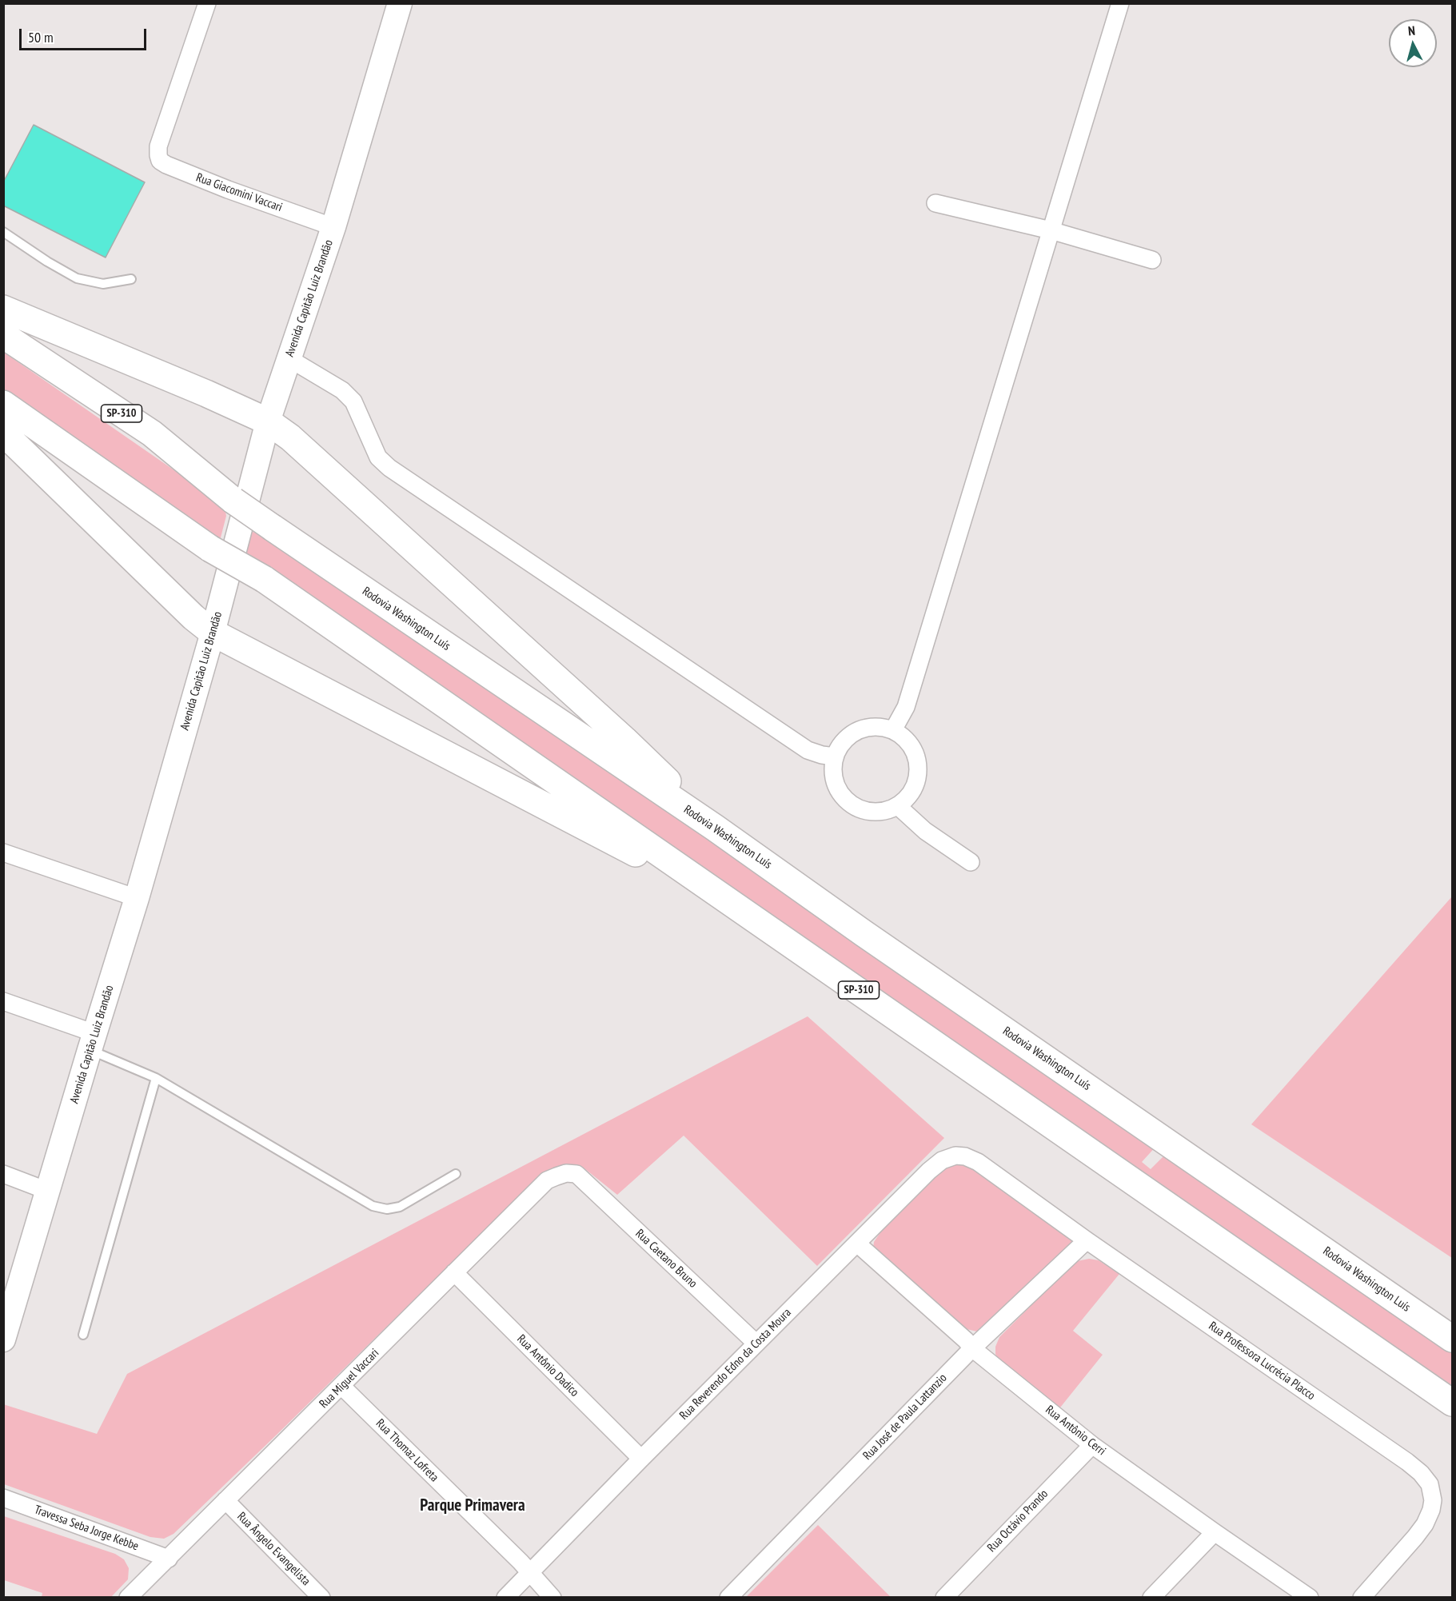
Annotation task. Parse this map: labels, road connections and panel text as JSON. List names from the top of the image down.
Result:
{
  "streets": {
    "highway": ["SP-310", "Rodovia Washington Luís"],
    "main road": ["Avenida Capitão Luiz Brandão"],
    "street": [
      "Rua Giacomini Vaccari",
      "Rua Caetano Bruno",
      "Rua Professora Lucrécia Placco",
      "Rua Reverendo Edno da Costa Moura",
      "Rua Antônio Dadico",
      "Rua Miguel Vaccari",
      "Rua José de Paula Lattanzio",
      "Rua Antônio Cerri",
      "Rua Thomaz Lofreta",
      "Rua Octávio Prando",
      "Travessa Seba Jorge Kebbe",
      "Rua Ângelo Evangelista"
    ]
  },
  "crossings": [
    ["Rua Giacomini Vaccari", "Avenida Capitão Luiz Brandão"],
    ["Rua Caetano Bruno", "Rua Reverendo Edno da Costa Moura"],
    ["Rua Caetano Bruno", "Rua Miguel Vaccari"],
    ["Rua Professora Lucrécia Placco", "Rua Reverendo Edno da Costa Moura"],
    ["Rua Professora Lucrécia Placco", "Rua José de Paula Lattanzio"],
    ["Rua Reverendo Edno da Costa Moura", "Rua Antônio Dadico"],
    ["Rua Reverendo Edno da Costa Moura", "Rua Antônio Cerri"],
    ["Rua Reverendo Edno da Costa Moura", "Rua Thomaz Lofreta"],
    ["Rua Antônio Dadico", "Rua Miguel Vaccari"],
    ["Rua Miguel Vaccari", "Rua Thomaz Lofreta"],
    ["Rua Miguel Vaccari", "Travessa Seba Jorge Kebbe"],
    ["Rua Miguel Vaccari", "Rua Ângelo Evangelista"],
    ["Rua José de Paula Lattanzio", "Rua Antônio Cerri"],
    ["Rua Antônio Cerri", "Rua Octávio Prando"]
  ],
  "districts": ["Parque Primavera"],
  "scale_bar": "50 m",
  "north": "top"
}
